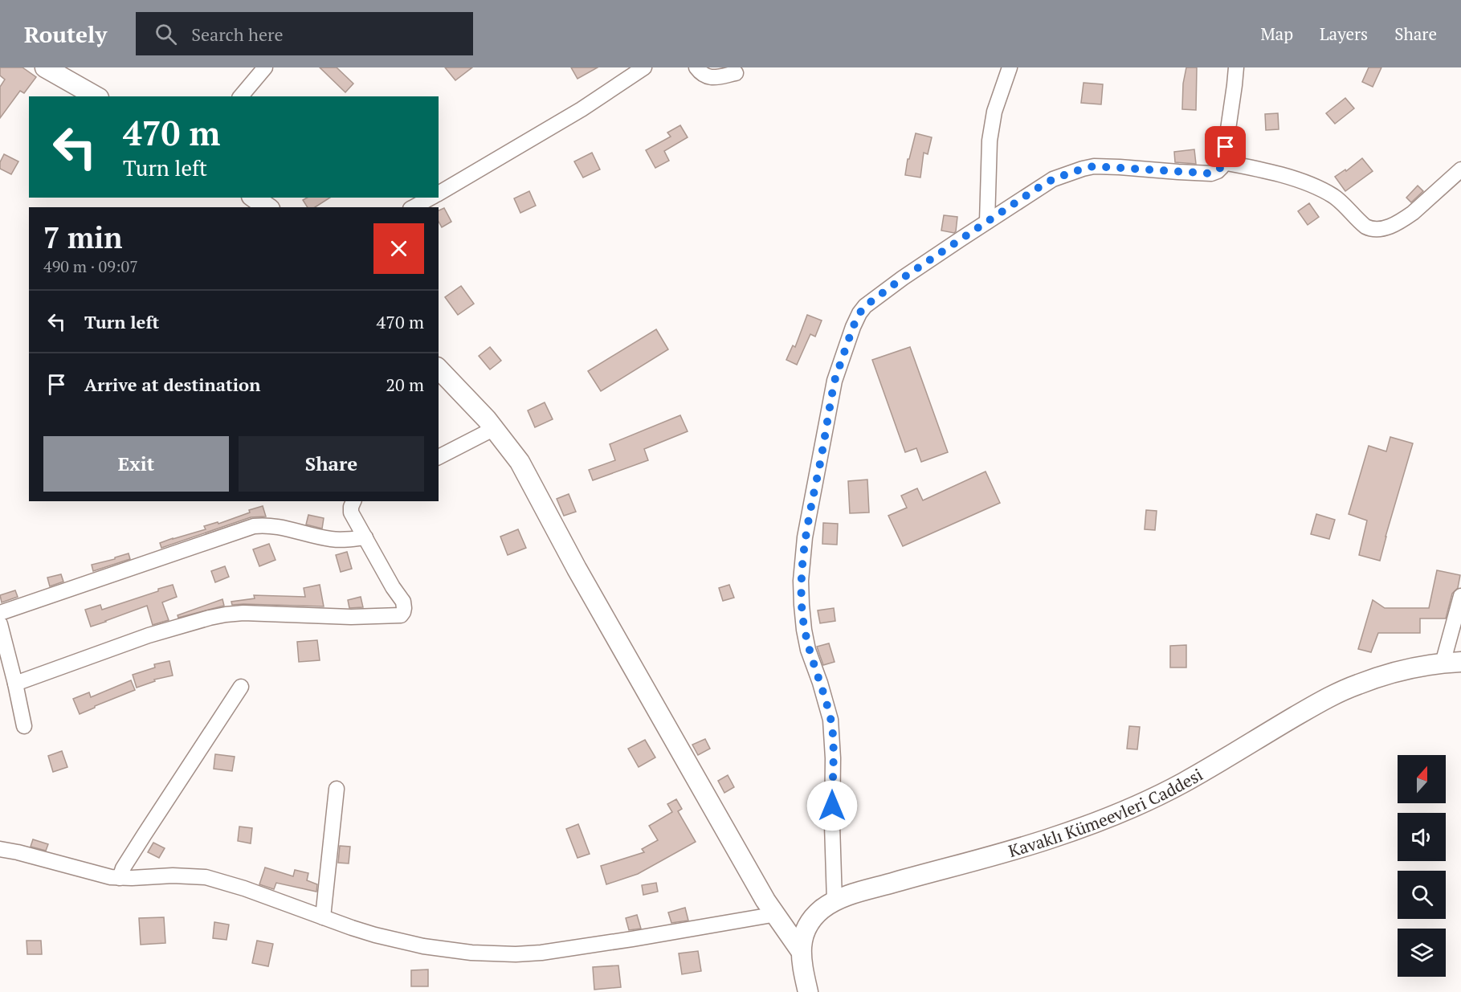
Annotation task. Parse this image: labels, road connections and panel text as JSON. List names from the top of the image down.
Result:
{
  "streets": {
    "street": ["Kavaklı Kümeevleri Caddesi"]
  },
  "north": "top",
  "page": {
    "header": "Routely",
    "search": "Search here",
    "nav": ["Map", "Layers", "Share"],
    "turn": ["470 m", "Turn left"],
    "heading": ["7 min", "490 m · 09:07"],
    "list": [
      {
        "name": "Turn left",
        "value": "470 m"
      },
      {
        "name": "Arrive at destination",
        "value": "20 m"
      }
    ],
    "buttons": ["Exit", "Share"]
  }
}
